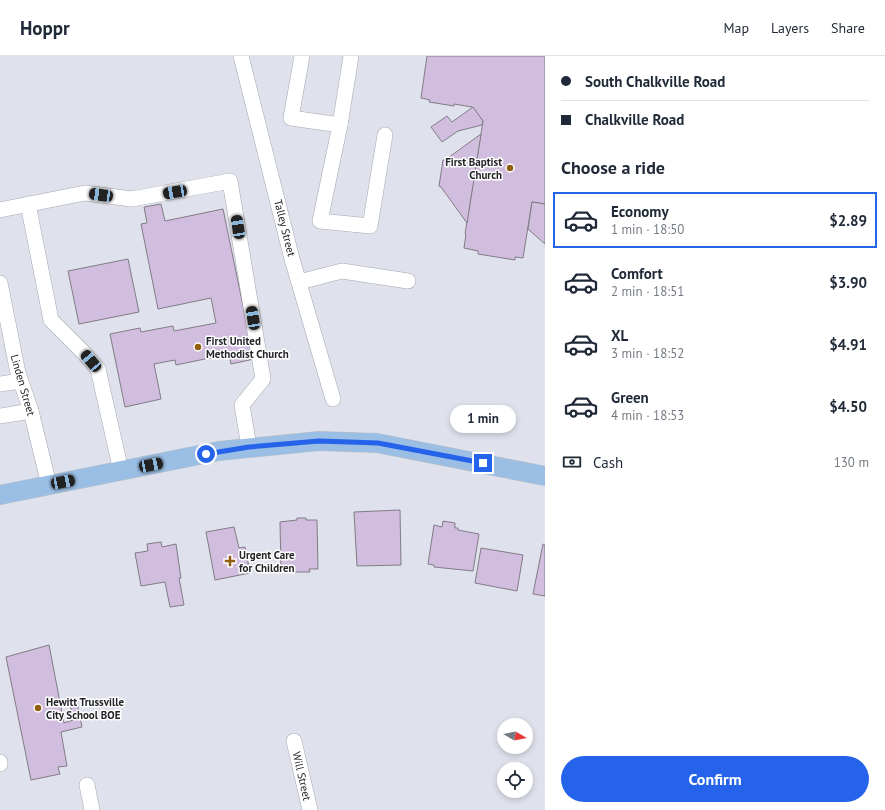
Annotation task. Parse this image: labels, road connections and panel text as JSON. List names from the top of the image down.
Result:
{
  "streets": {
    "street": ["Talley Street", "Linden Street", "Will Street"]
  },
  "places": {
    "other": ["First Baptist Church", "First United Methodist Church", "Hewitt Trussville City School BOE"],
    "health": ["Urgent Care for Children"]
  },
  "north": "right",
  "page": {
    "header": "Hoppr",
    "nav": ["Map", "Layers", "Share"],
    "banner": ["South Chalkville Road", "Chalkville Road"],
    "heading": "Choose a ride",
    "list": [
      {
        "name": "Economy",
        "note": "1 min · 18:50",
        "value": "$2.89"
      },
      {
        "name": "Comfort",
        "note": "2 min · 18:51",
        "value": "$3.90"
      },
      {
        "name": "XL",
        "note": "3 min · 18:52",
        "value": "$4.91"
      },
      {
        "name": "Green",
        "note": "4 min · 18:53",
        "value": "$4.50"
      }
    ],
    "bubble": "1 min",
    "pay": ["Cash", "130 m"],
    "buttons": "Confirm"
  }
}
